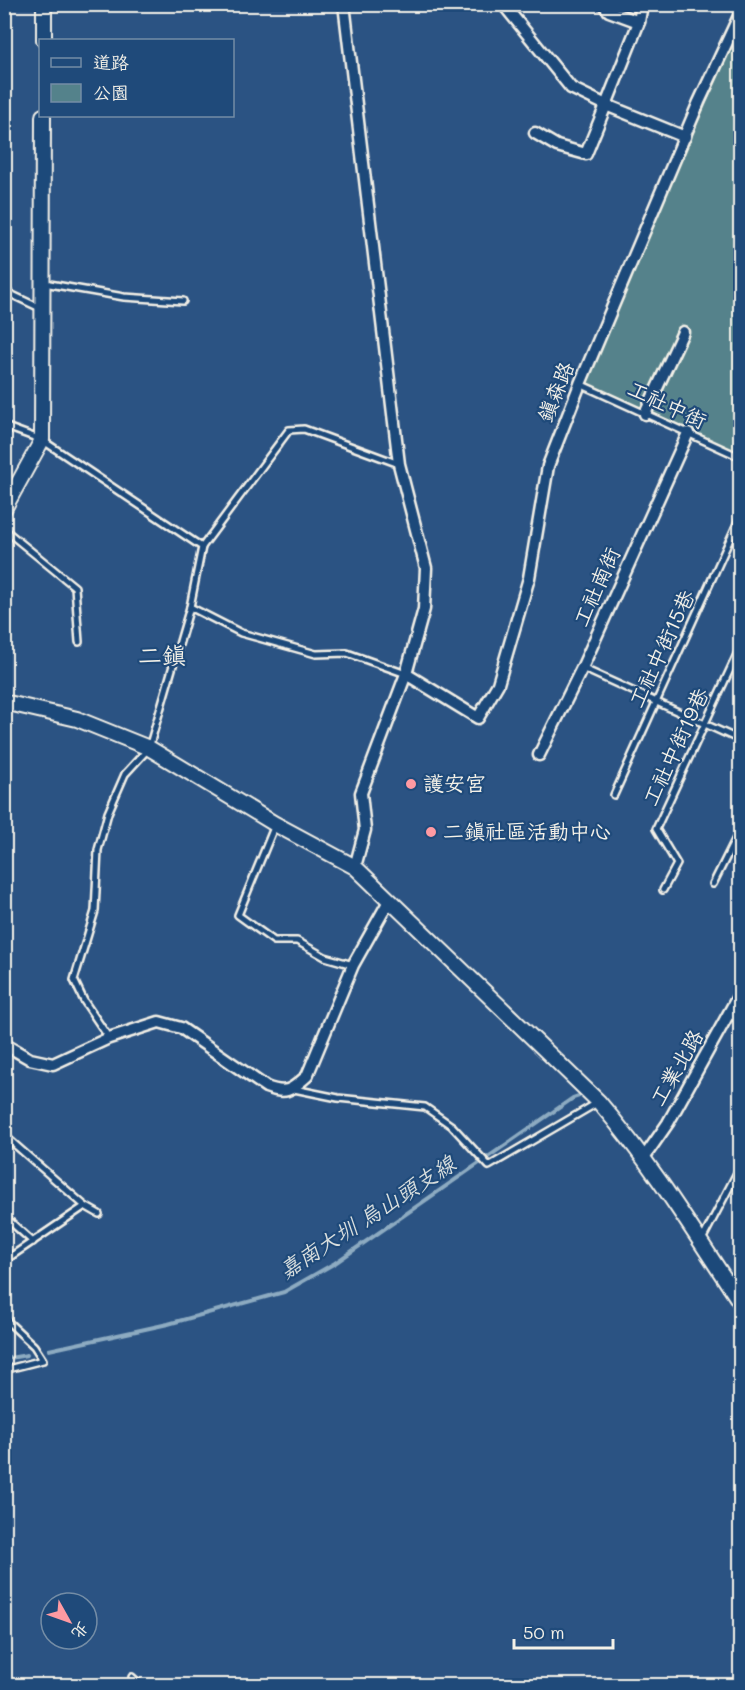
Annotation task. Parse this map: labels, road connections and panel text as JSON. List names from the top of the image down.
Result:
{
  "streets": {
    "street": ["鎮森路", "工社南街", "工業北路"],
    "lane": ["工社中街", "工社中街15巷", "工社中街19巷"]
  },
  "crossings": [
    ["鎮森路", "工社中街"],
    ["工社中街", "工社南街"]
  ],
  "districts": ["二鎮"],
  "water": ["嘉南大圳 烏山頭支線"],
  "places": ["護安宮", "二鎮社區活動中心"],
  "legend": ["道路", "公園"],
  "scale_bar": "50 m",
  "north": "bottom right"
}
